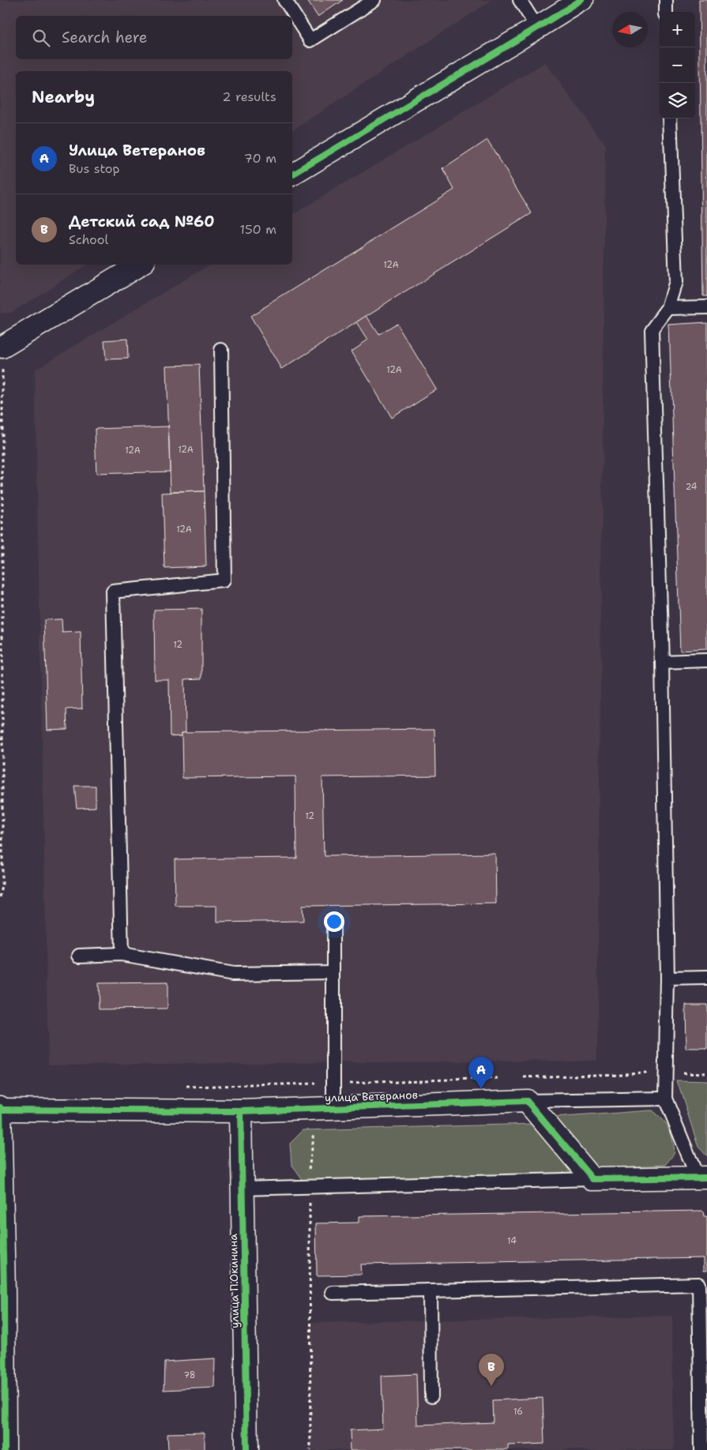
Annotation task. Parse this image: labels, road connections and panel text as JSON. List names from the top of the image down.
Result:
{
  "streets": {
    "street": ["улица Ветеранов", "улица П.Окинина"]
  },
  "crossings": [
    ["улица Ветеранов", "улица П.Окинина"]
  ],
  "house_numbers": [
    "12А",
    "12А",
    "12А",
    "12А",
    "24",
    "12А",
    "12",
    "12",
    "14",
    "78",
    "16"
  ],
  "north": "left",
  "page": {
    "map_buttons": ["+", "−"],
    "search": "Search here",
    "heading": ["Nearby", "2 results"],
    "list": [
      {
        "mark": "A",
        "name": "Улица Ветеранов",
        "note": "Bus stop",
        "value": "70 m"
      },
      {
        "mark": "B",
        "name": "Детский сад №60",
        "note": "School",
        "value": "150 m"
      }
    ],
    "pins": ["A", "B"]
  }
}
